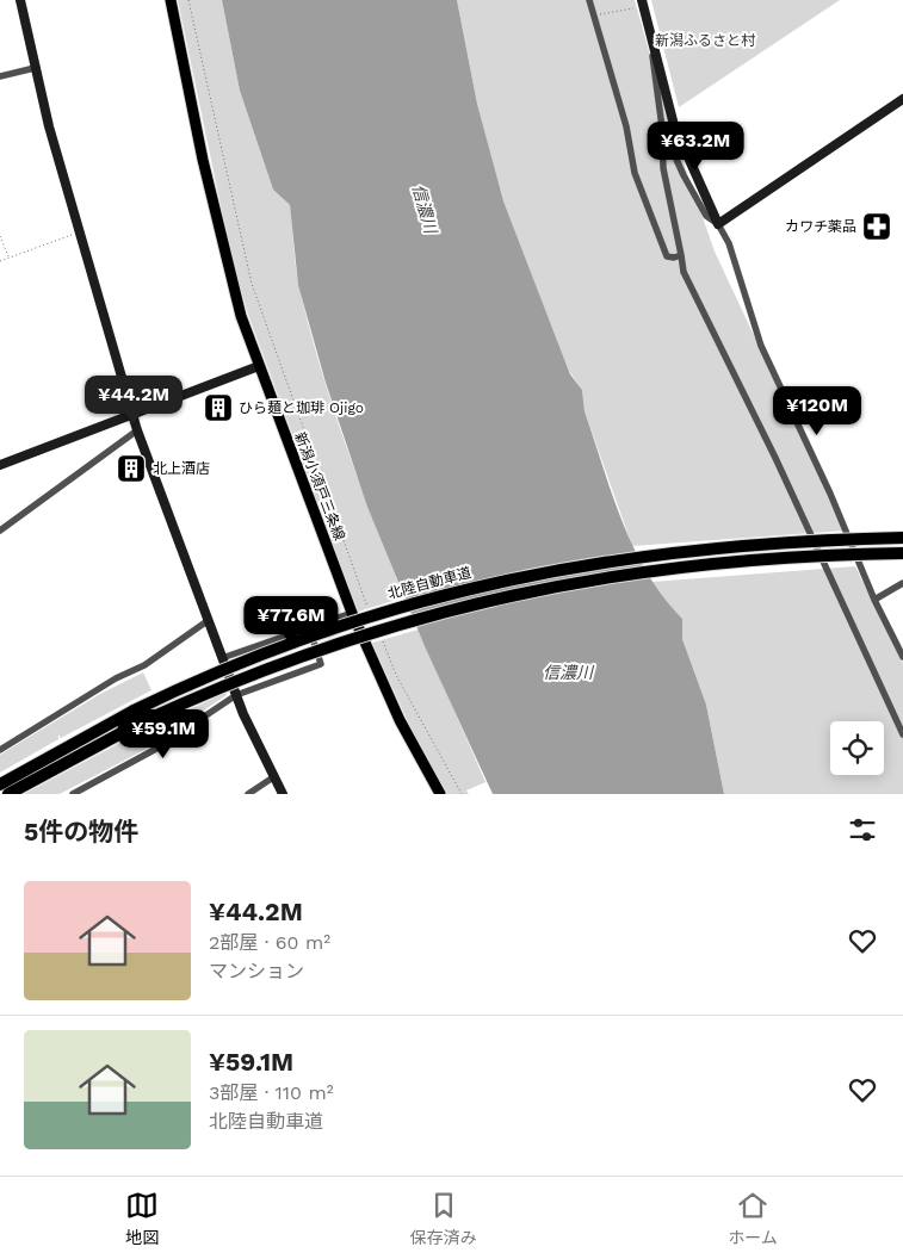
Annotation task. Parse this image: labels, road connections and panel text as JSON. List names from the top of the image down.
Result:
{
  "streets": {
    "highway": ["北陸自動車道"],
    "main road": ["新潟小須戸三条線"]
  },
  "water": ["信濃川"],
  "parks": ["新潟ふるさと村"],
  "places": {
    "pharmacy": ["カワチ薬品"],
    "building": ["ひら麺と珈琲 Ojigo", "北上酒店"]
  },
  "page": {
    "price": [
      "¥63.2M",
      "¥44.2M",
      "¥120M",
      "¥77.6M",
      "¥59.1M"
    ],
    "heading": "5件の物件",
    "list": [
      {
        "name": "¥44.2M",
        "note": "2部屋 · 60 m² · マンション"
      },
      {
        "name": "¥59.1M",
        "note": "3部屋 · 110 m² · 北陸自動車道"
      }
    ],
    "tabs": ["地図", "保存済み", "ホーム"]
  }
}
